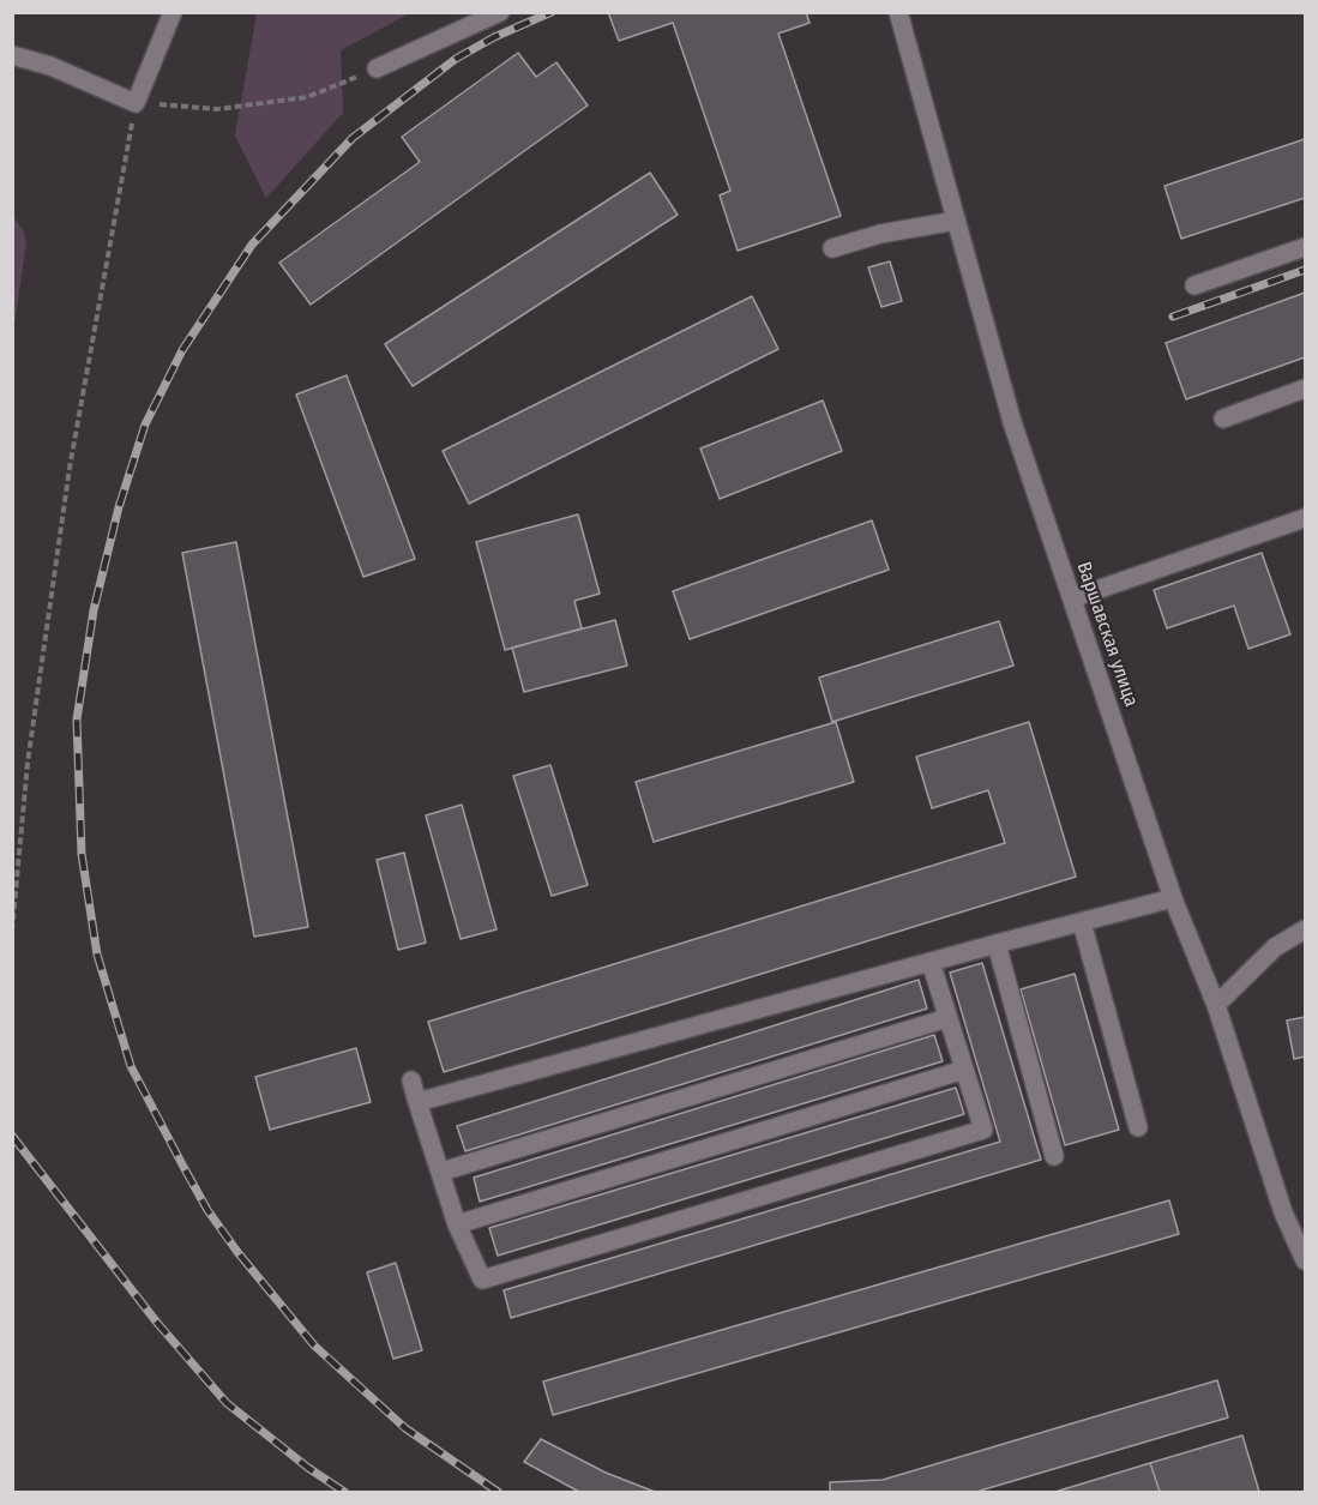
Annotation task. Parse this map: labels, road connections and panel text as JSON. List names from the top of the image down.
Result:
{
  "streets": {
    "street": ["Варшавская улица"]
  }
}
